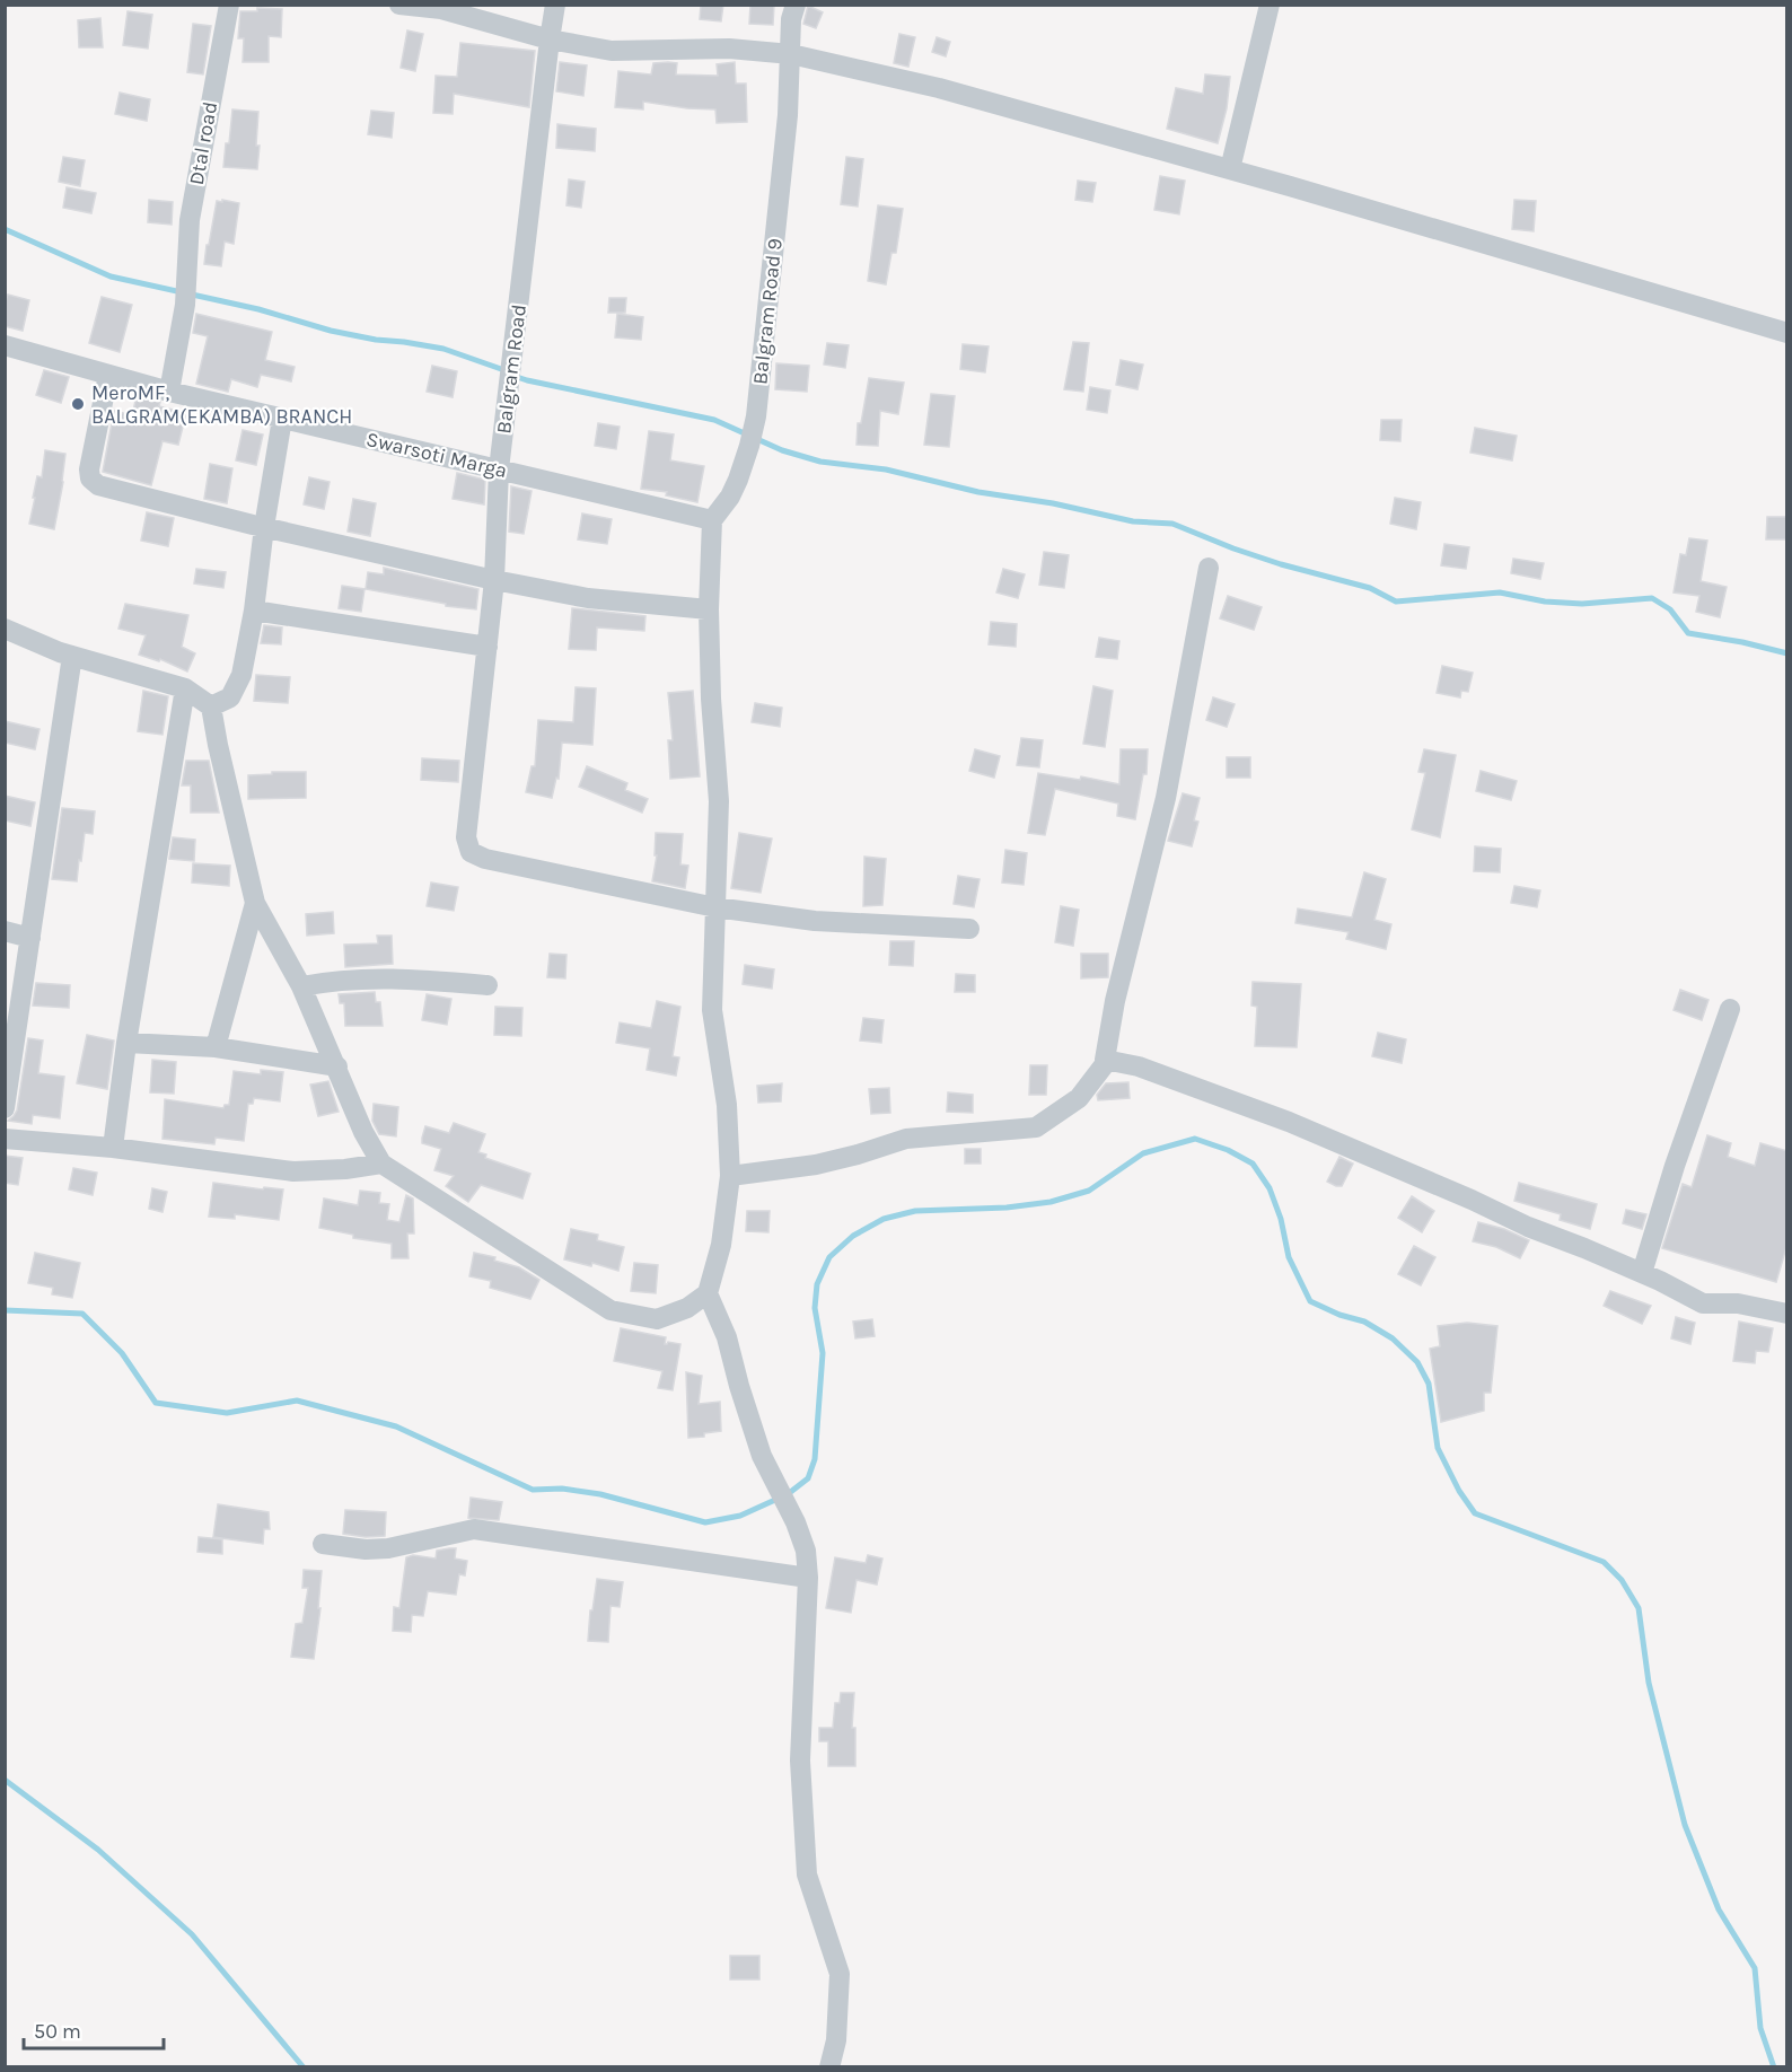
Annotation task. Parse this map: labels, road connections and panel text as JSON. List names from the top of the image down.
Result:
{
  "streets": {
    "street": [
      "Dtal road",
      "Balgram Road 9",
      "Balgram Road",
      "Swarsoti Marga"
    ]
  },
  "crossings": [
    ["Dtal road", "Swarsoti Marga"],
    ["Balgram Road 9", "Swarsoti Marga"],
    ["Balgram Road", "Swarsoti Marga"]
  ],
  "places": ["MeroMF, BALGRAM(EKAMBA) BRANCH"],
  "scale_bar": "50 m"
}
